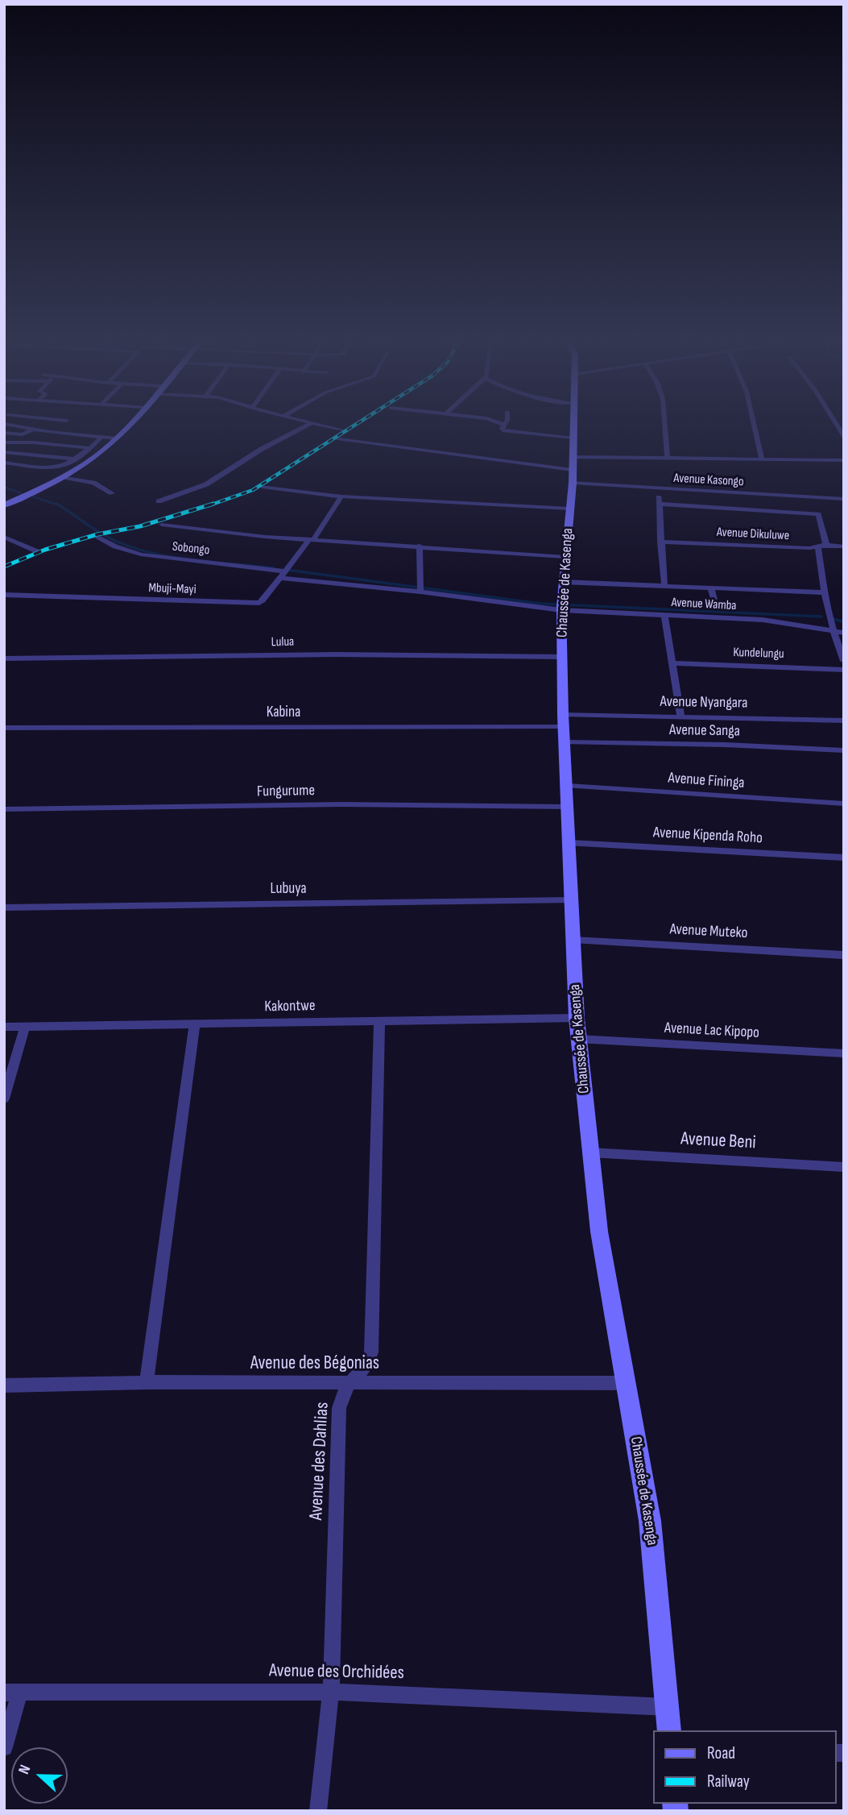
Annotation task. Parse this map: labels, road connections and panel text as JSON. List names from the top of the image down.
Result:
{
  "streets": {
    "main road": ["Chaussée de Kasenga"],
    "street": [
      "Avenue Kasongo",
      "Avenue Dikuluwe",
      "Sobongo",
      "Mbuji-Mayi",
      "Avenue Wamba",
      "Lulua",
      "Kundelungu",
      "Avenue Nyangara",
      "Kabina",
      "Avenue Sanga",
      "Avenue Fininga",
      "Fungurume",
      "Avenue Kipenda Roho",
      "Lubuya",
      "Avenue Muteko",
      "Kakontwe",
      "Avenue Lac Kipopo",
      "Avenue Beni",
      "Avenue des Bégonias",
      "Avenue des Dahlias",
      "Avenue des Orchidées"
    ]
  },
  "crossings": [
    ["Avenue Kasongo", "Chaussée de Kasenga"],
    ["Sobongo", "Mbuji-Mayi"],
    ["Sobongo", "Avenue Wamba"],
    ["Chaussée de Kasenga", "Avenue Wamba"],
    ["Chaussée de Kasenga", "Lulua"],
    ["Chaussée de Kasenga", "Avenue Nyangara"],
    ["Chaussée de Kasenga", "Kabina"],
    ["Chaussée de Kasenga", "Avenue Sanga"],
    ["Chaussée de Kasenga", "Avenue Fininga"],
    ["Chaussée de Kasenga", "Fungurume"],
    ["Chaussée de Kasenga", "Avenue Kipenda Roho"],
    ["Chaussée de Kasenga", "Lubuya"],
    ["Chaussée de Kasenga", "Avenue Muteko"],
    ["Chaussée de Kasenga", "Kakontwe"],
    ["Chaussée de Kasenga", "Avenue Lac Kipopo"],
    ["Chaussée de Kasenga", "Avenue Beni"],
    ["Chaussée de Kasenga", "Avenue des Bégonias"],
    ["Chaussée de Kasenga", "Avenue des Orchidées"],
    ["Mbuji-Mayi", "Avenue Wamba"],
    ["Avenue Nyangara", "Kabina"],
    ["Avenue Nyangara", "Avenue Sanga"],
    ["Kabina", "Avenue Sanga"],
    ["Kakontwe", "Avenue des Dahlias"],
    ["Avenue des Bégonias", "Avenue des Dahlias"],
    ["Avenue des Dahlias", "Avenue des Orchidées"]
  ],
  "legend": ["Road", "Railway"],
  "north": "left"
}
